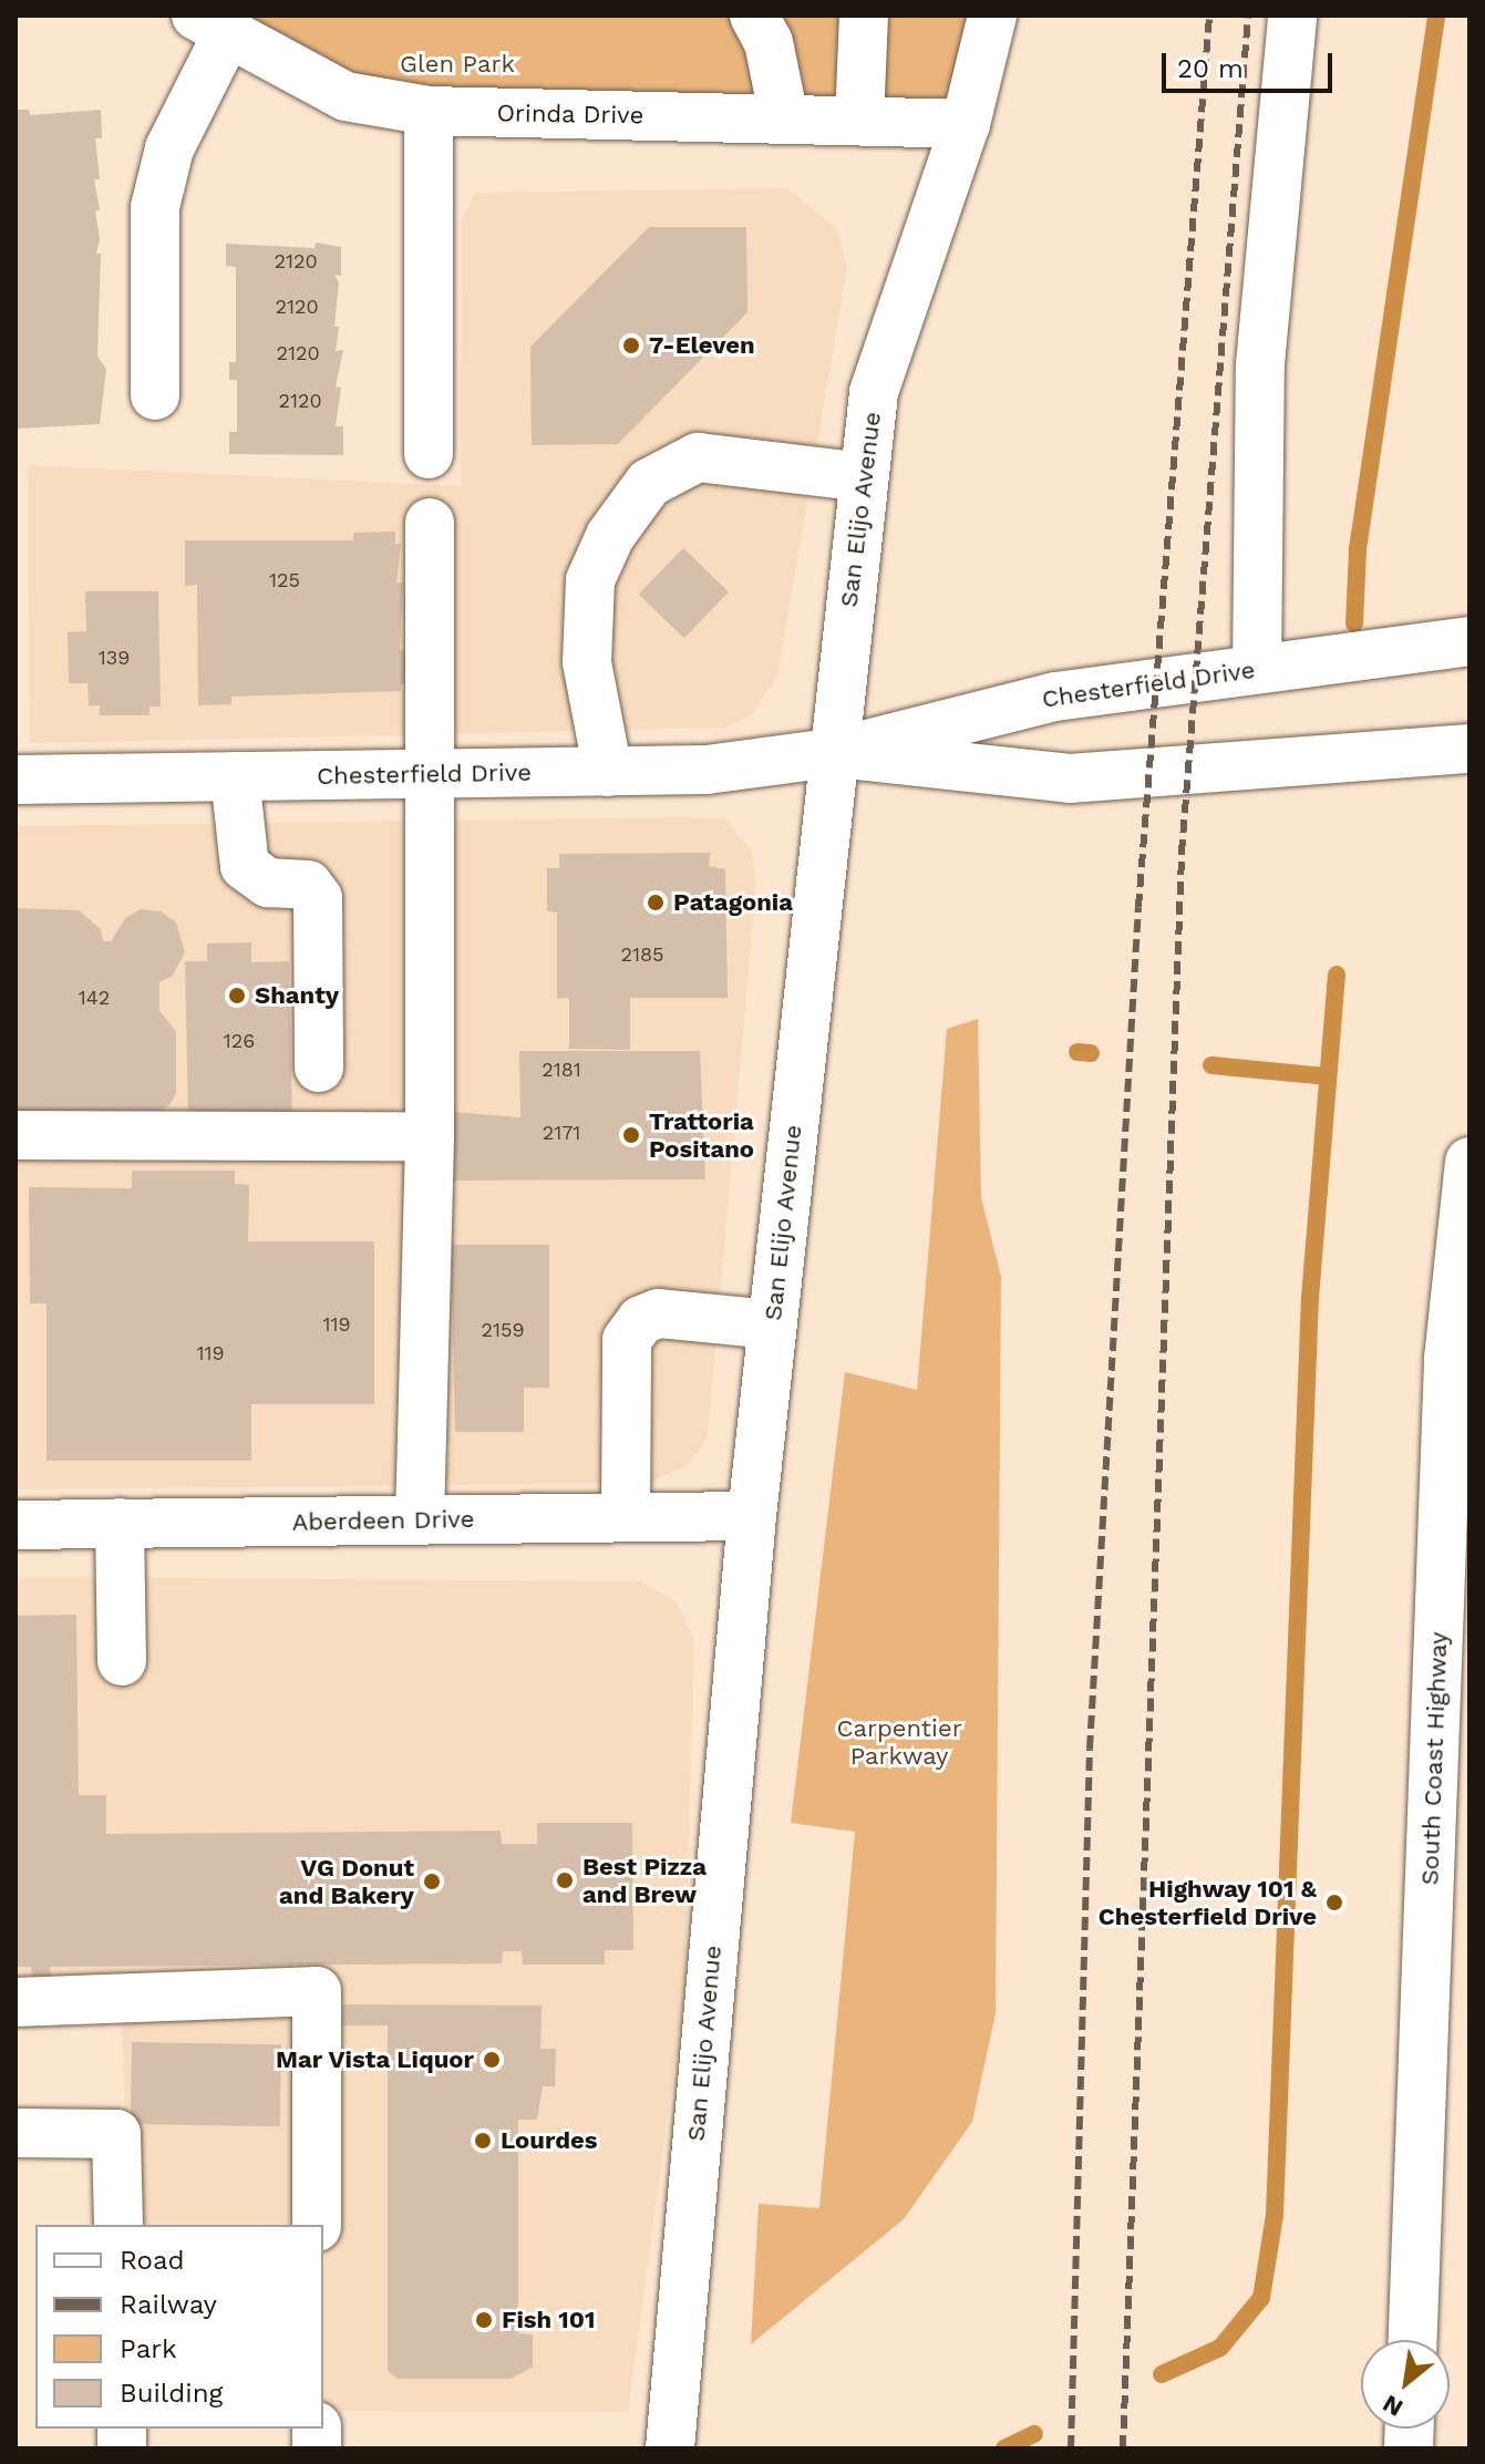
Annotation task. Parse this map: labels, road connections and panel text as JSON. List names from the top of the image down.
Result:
{
  "streets": {
    "main road": [
      "Orinda Drive",
      "San Elijo Avenue",
      "Chesterfield Drive",
      "Aberdeen Drive",
      "South Coast Highway"
    ]
  },
  "crossings": [
    ["Orinda Drive", "San Elijo Avenue"],
    ["San Elijo Avenue", "Chesterfield Drive"],
    ["San Elijo Avenue", "Aberdeen Drive"]
  ],
  "parks": ["Glen Park", "Carpentier Parkway"],
  "places": [
    "7-Eleven",
    "Patagonia",
    "Shanty",
    "Trattoria Positano",
    "Best Pizza and Brew",
    "VG Donut and Bakery",
    "Highway 101 & Chesterfield Drive",
    "Mar Vista Liquor",
    "Lourdes",
    "Fish 101"
  ],
  "house_numbers": [
    "2120",
    "2120",
    "2120",
    "2120",
    "125",
    "139",
    "2185",
    "142",
    "126",
    "2181",
    "2171",
    "119",
    "2159",
    "119"
  ],
  "legend": [
    "Road",
    "Railway",
    "Park",
    "Building"
  ],
  "scale_bar": "20 m",
  "north": "bottom left"
}
